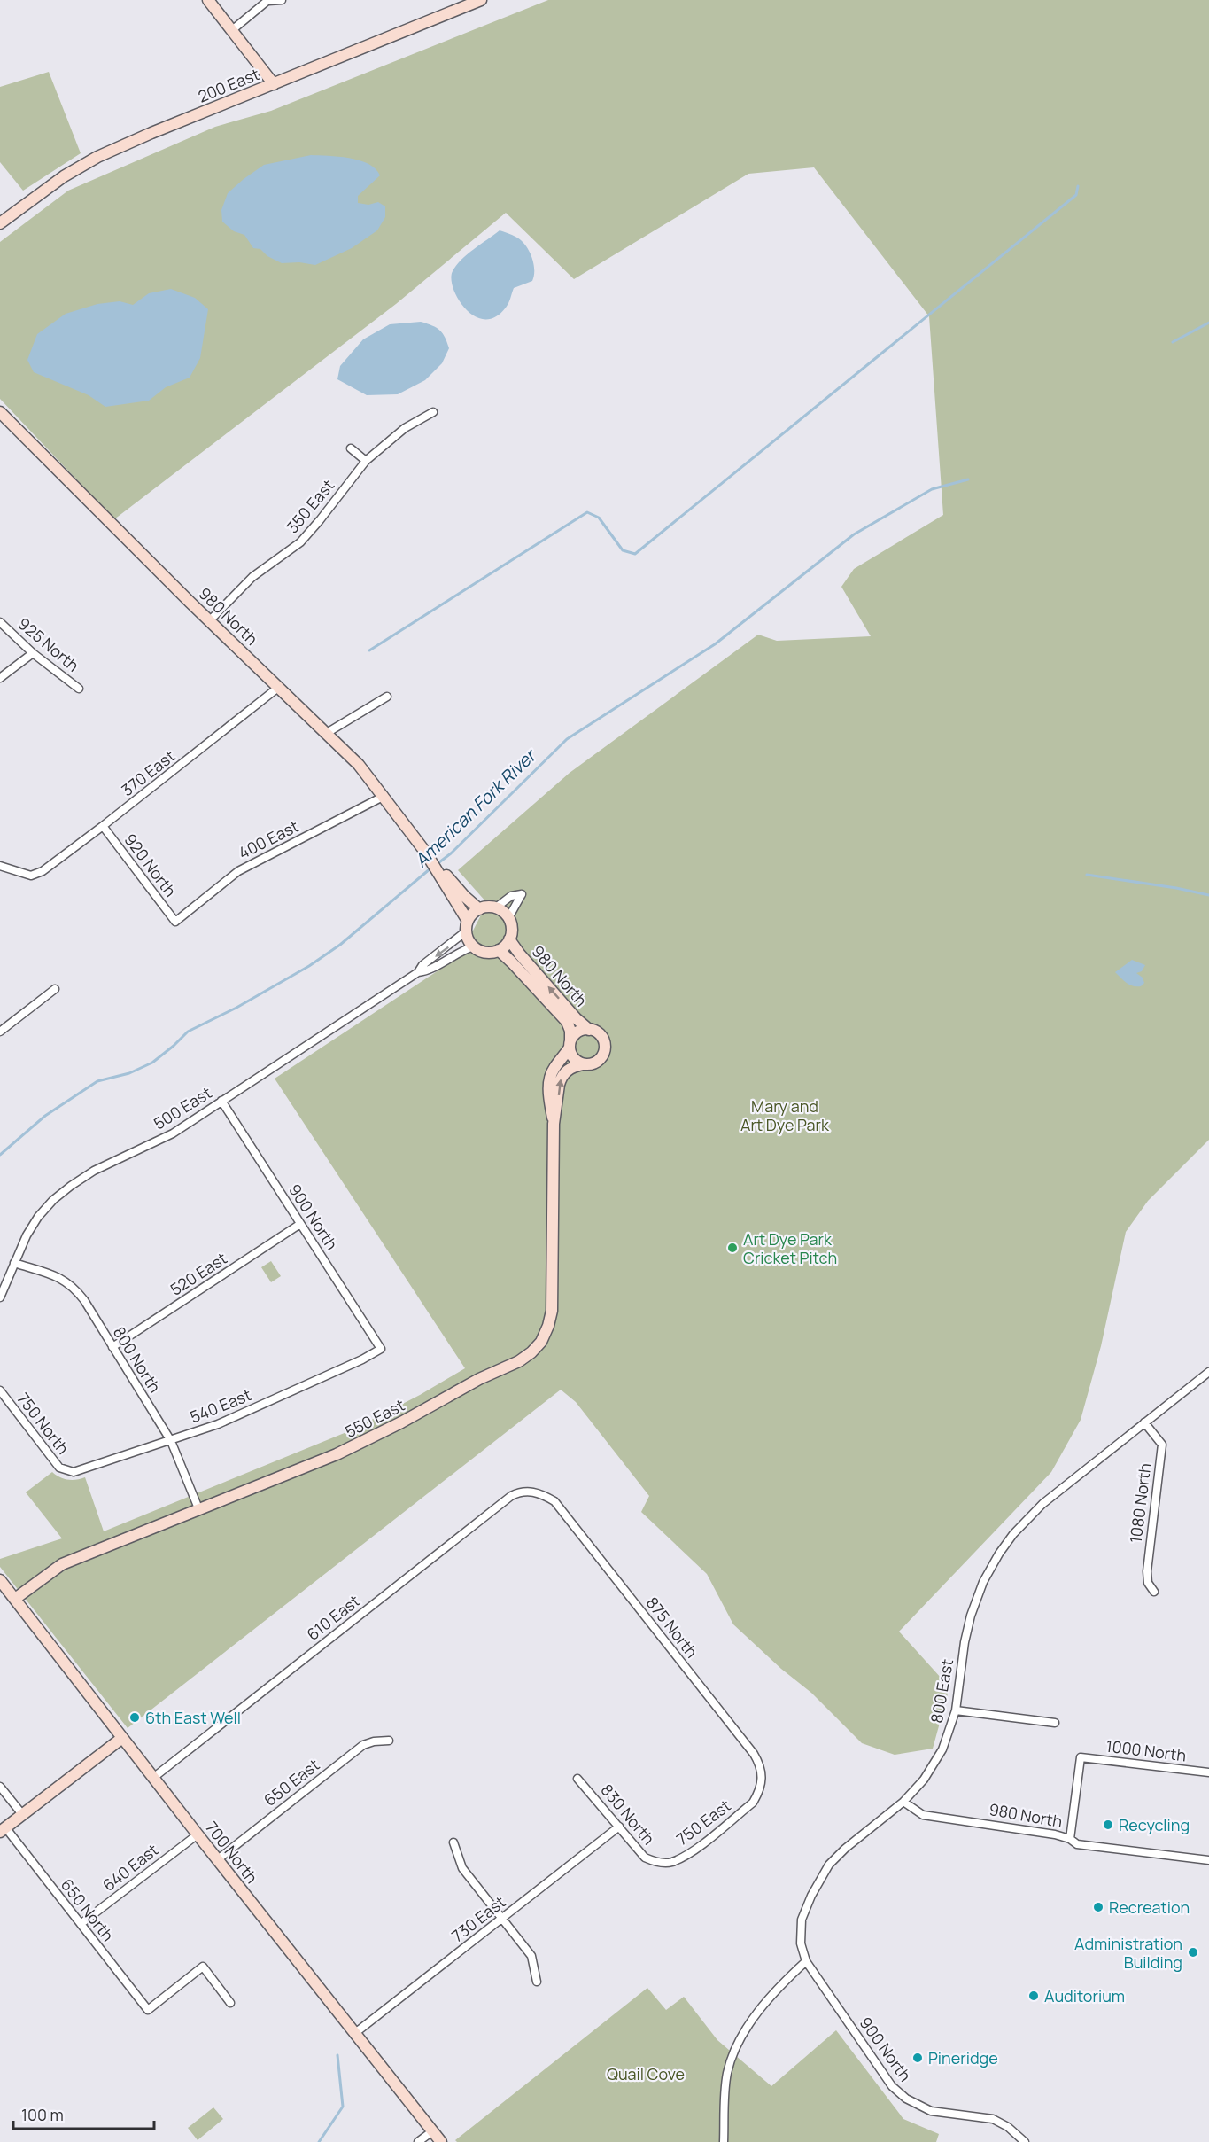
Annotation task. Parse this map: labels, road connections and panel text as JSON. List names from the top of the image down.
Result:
{
  "streets": {
    "street": [
      "200 East",
      "350 East",
      "980 North",
      "925 North",
      "370 East",
      "400 East",
      "920 North",
      "500 East",
      "900 North",
      "520 East",
      "800 North",
      "540 East",
      "550 East",
      "750 North",
      "1080 North",
      "610 East",
      "875 North",
      "800 East",
      "1000 North",
      "650 East",
      "830 North",
      "750 East",
      "700 North",
      "640 East",
      "650 North",
      "730 East"
    ]
  },
  "crossings": [
    ["350 East", "980 North"],
    ["980 North", "370 East"],
    ["980 North", "400 East"],
    ["980 North", "500 East"],
    ["980 North", "550 East"],
    ["980 North", "800 East"],
    ["980 North", "1000 North"],
    ["370 East", "920 North"],
    ["400 East", "920 North"],
    ["500 East", "900 North"],
    ["500 East", "800 North"],
    ["900 North", "520 East"],
    ["900 North", "540 East"],
    ["900 North", "800 East"],
    ["520 East", "800 North"],
    ["800 North", "540 East"],
    ["800 North", "550 East"],
    ["540 East", "750 North"],
    ["550 East", "700 North"],
    ["1080 North", "800 East"],
    ["610 East", "875 North"],
    ["610 East", "700 North"],
    ["875 North", "750 East"],
    ["650 East", "700 North"],
    ["830 North", "750 East"],
    ["830 North", "730 East"],
    ["700 North", "640 East"],
    ["700 North", "730 East"],
    ["640 East", "650 North"]
  ],
  "water": ["American Fork River"],
  "parks": ["Mary and Art Dye Park", "Quail Cove"],
  "places": [
    "Art Dye Park Cricket Pitch",
    "6th East Well",
    "Recycling",
    "Recreation",
    "Administration Building",
    "Auditorium",
    "Pineridge"
  ],
  "scale_bar": "100 m"
}
